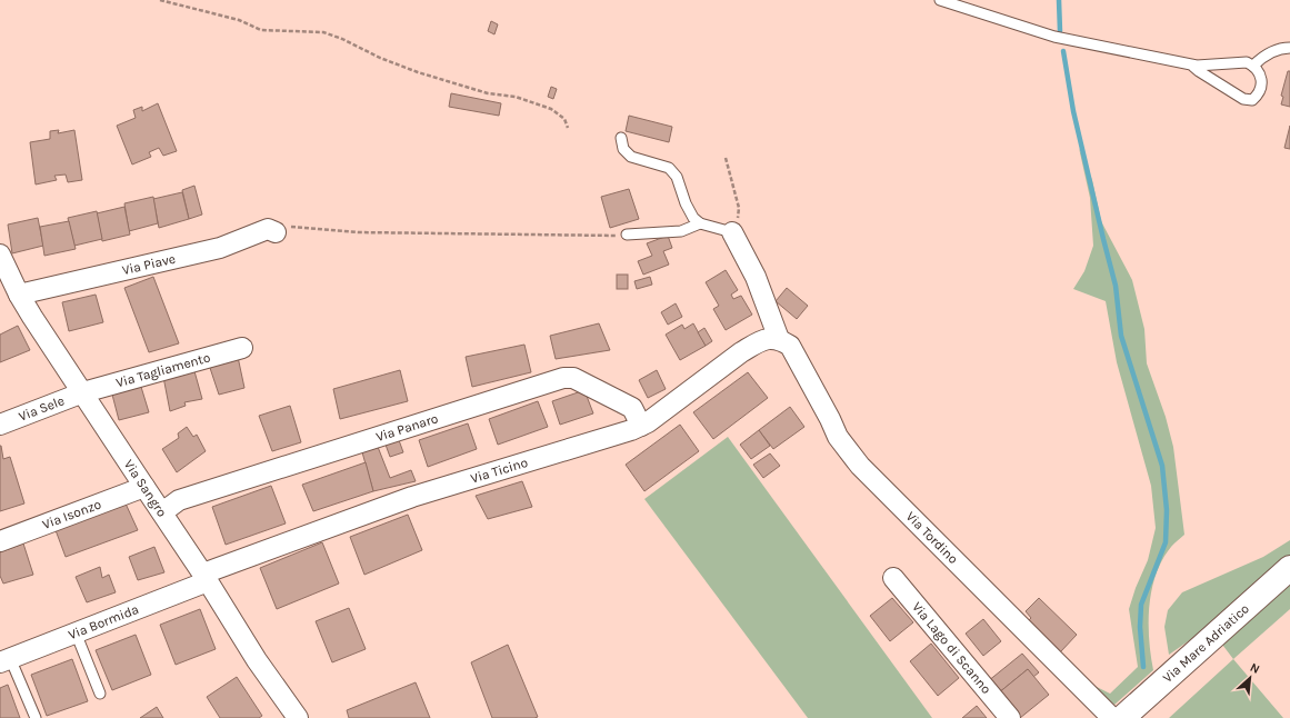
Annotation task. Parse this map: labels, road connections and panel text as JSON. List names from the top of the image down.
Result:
{
  "streets": {
    "main road": ["Via Mare Adriatico"],
    "street": [
      "Via Piave",
      "Via Tagliamento",
      "Via Sele",
      "Via Panaro",
      "Via Ticino",
      "Via Sangro",
      "Via Isonzo",
      "Via Tordino",
      "Via Bormida",
      "Via Lago di Scanno"
    ]
  },
  "crossings": [
    ["Via Piave", "Via Sangro"],
    ["Via Tagliamento", "Via Sele"],
    ["Via Tagliamento", "Via Sangro"],
    ["Via Sele", "Via Sangro"],
    ["Via Panaro", "Via Ticino"],
    ["Via Panaro", "Via Sangro"],
    ["Via Ticino", "Via Sangro"],
    ["Via Ticino", "Via Tordino"],
    ["Via Ticino", "Via Bormida"],
    ["Via Sangro", "Via Isonzo"],
    ["Via Sangro", "Via Bormida"]
  ],
  "north": "top right"
}
